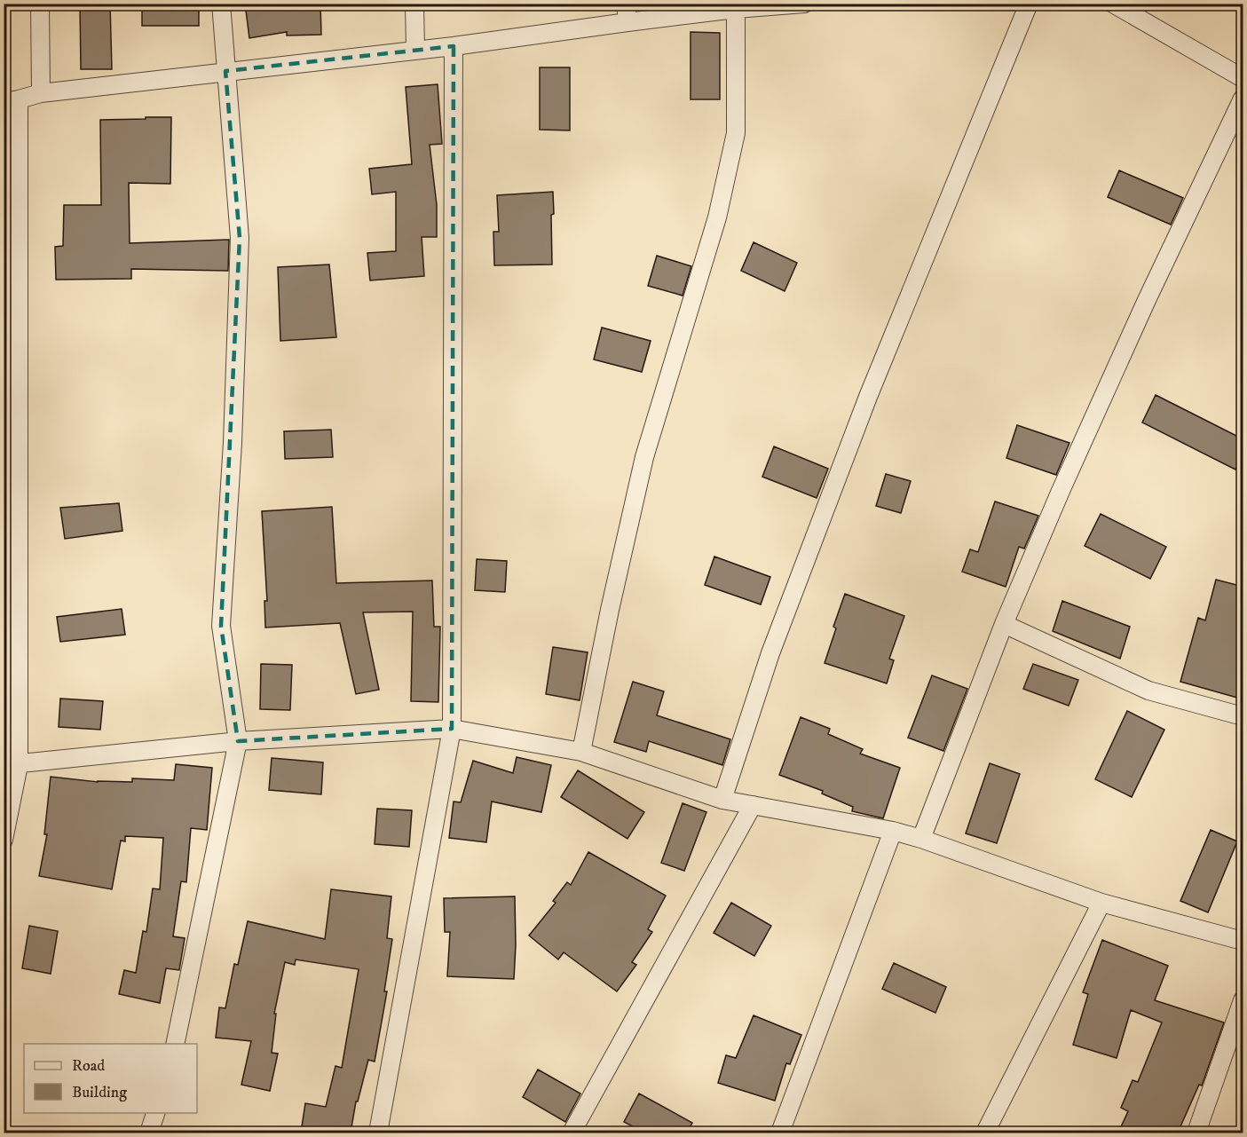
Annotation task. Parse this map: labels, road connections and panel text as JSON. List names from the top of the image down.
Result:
{
  "legend": ["Road", "Building"]
}
